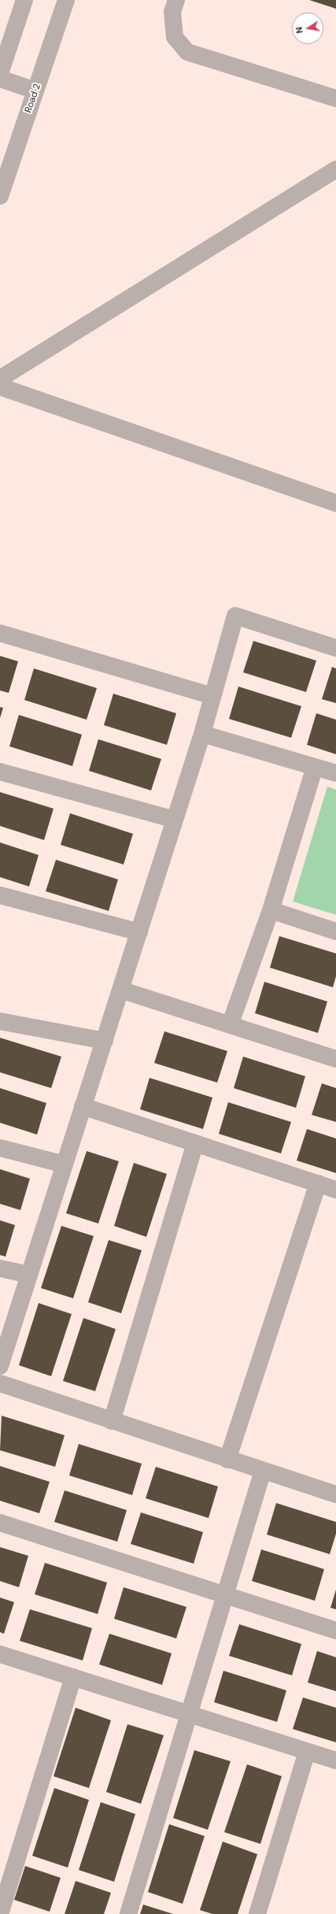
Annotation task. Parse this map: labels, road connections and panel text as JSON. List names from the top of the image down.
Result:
{
  "streets": {
    "street": ["Road 2"]
  },
  "north": "left"
}
